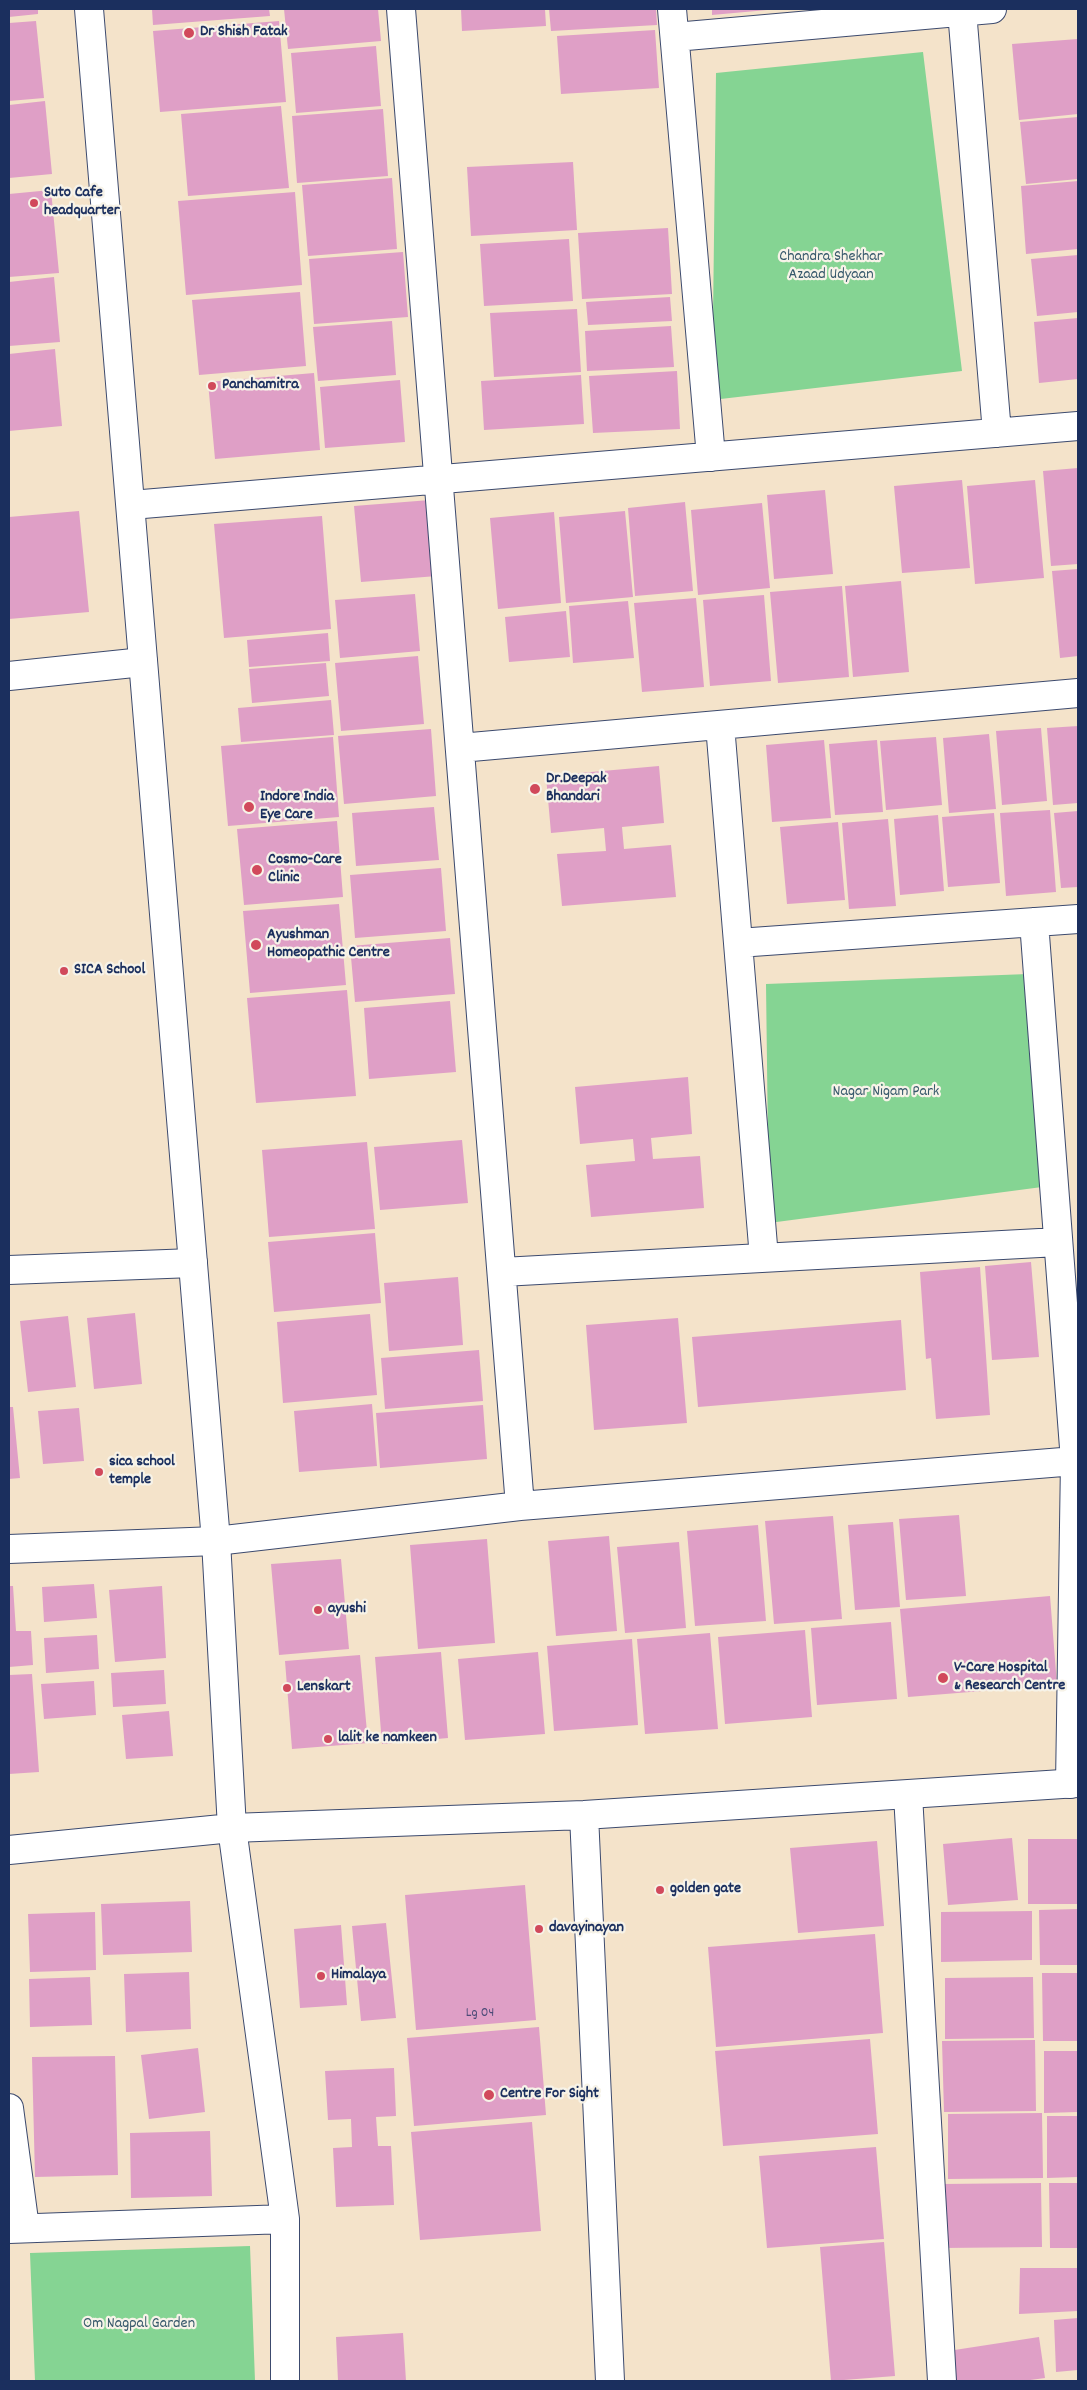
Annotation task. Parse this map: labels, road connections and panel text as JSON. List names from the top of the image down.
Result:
{
  "parks": ["Chandra Shekhar Azaad Udyaan", "Nagar Nigam Park", "Om Nagpal Garden"],
  "places": [
    "Dr Shish Fatak",
    "Suto Cafe headquarter",
    "Panchamitra",
    "Dr.Deepak Bhandari",
    "Indore India Eye Care",
    "Cosmo-Care Clinic",
    "Ayushman Homeopathic Centre",
    "SICA School",
    "sica school temple",
    "ayushi",
    "V-Care Hospital & Research Centre",
    "Lenskart",
    "lalit ke namkeen",
    "golden gate",
    "davayinayan",
    "Himalaya",
    "Centre For Sight"
  ],
  "house_numbers": ["Lg 04"]
}
